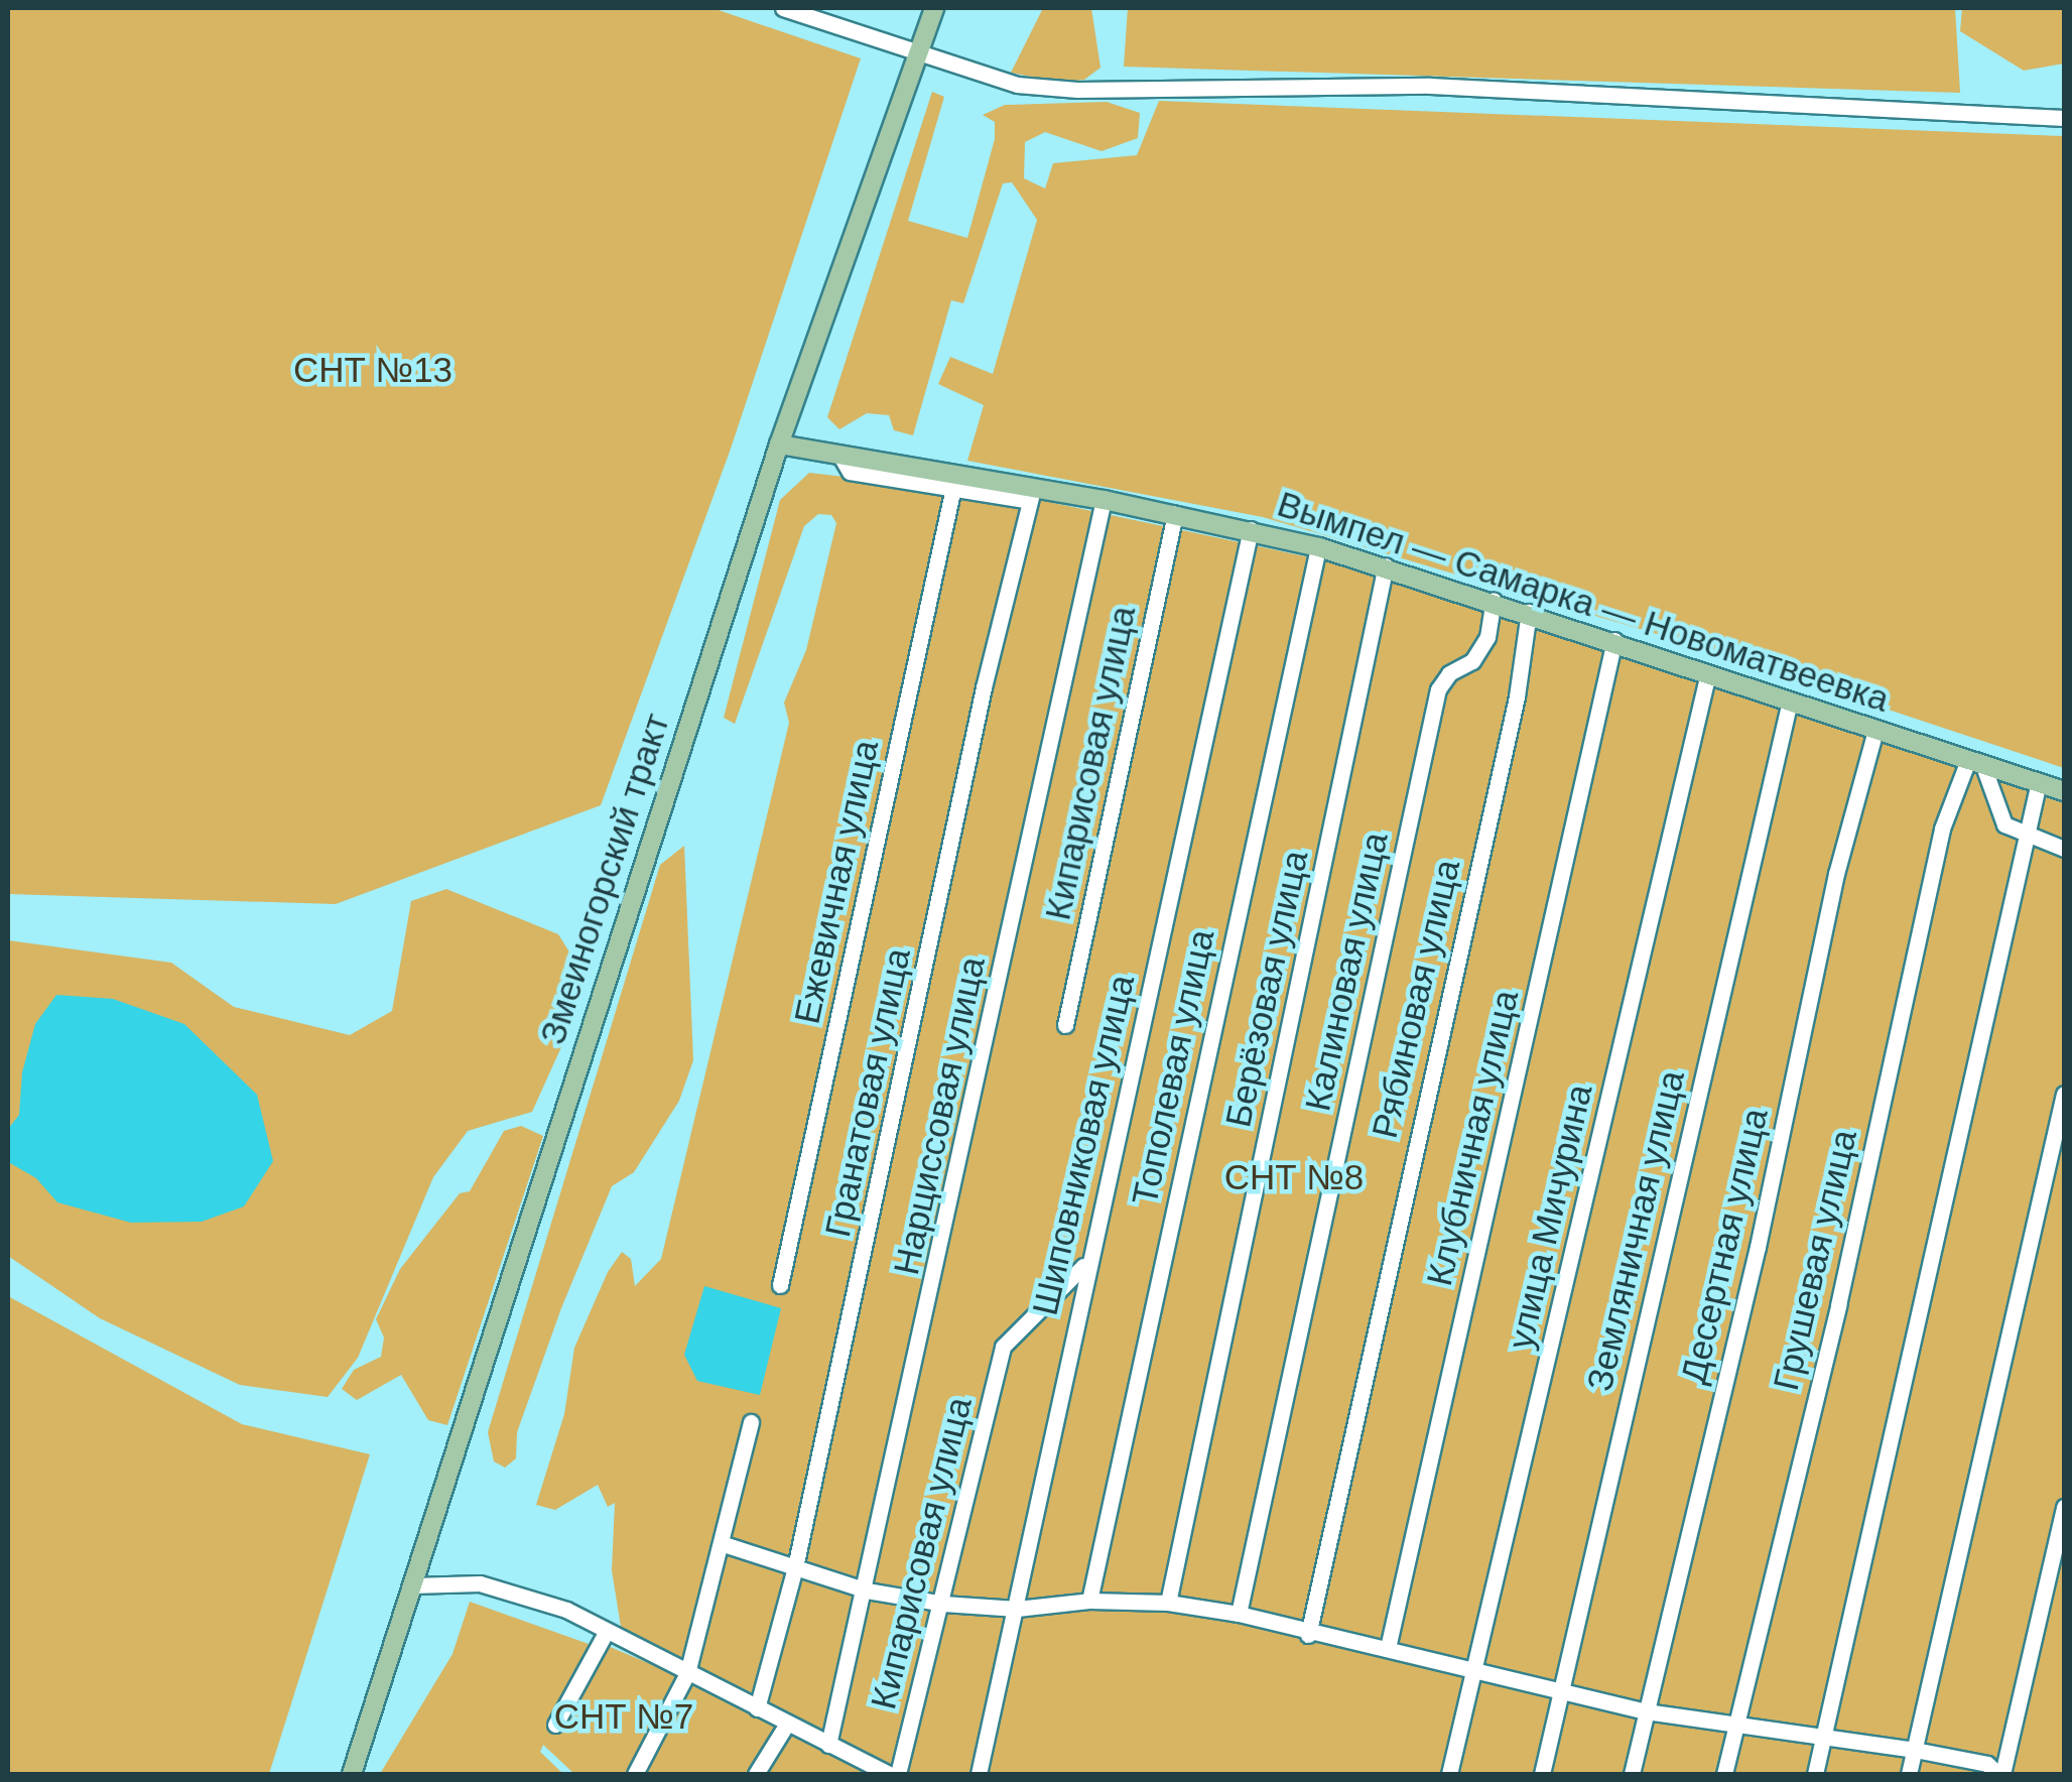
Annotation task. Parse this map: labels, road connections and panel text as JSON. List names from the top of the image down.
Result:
{
  "streets": {
    "main road": ["Вымпел — Самарка — Новоматвеевка", "Змеиногорский тракт"],
    "street": [
      "Кипарисовая улица",
      "Ежевичная улица",
      "Калиновая улица",
      "Берёзовая улица",
      "Рябиновая улица",
      "Тополевая улица",
      "Гранатовая улица",
      "Нарциссовая улица",
      "Клубничная улица",
      "Шиповниковая улица",
      "улица Мичурина",
      "Земляничная улица",
      "Десертная улица",
      "Грушевая улица"
    ]
  },
  "crossings": [
    ["Вымпел — Самарка — Новоматвеевка", "Кипарисовая улица"],
    ["Вымпел — Самарка — Новоматвеевка", "Змеиногорский тракт"],
    ["Вымпел — Самарка — Новоматвеевка", "Калиновая улица"],
    ["Вымпел — Самарка — Новоматвеевка", "Берёзовая улица"],
    ["Вымпел — Самарка — Новоматвеевка", "Рябиновая улица"],
    ["Вымпел — Самарка — Новоматвеевка", "Тополевая улица"],
    ["Вымпел — Самарка — Новоматвеевка", "Гранатовая улица"],
    ["Вымпел — Самарка — Новоматвеевка", "Нарциссовая улица"],
    ["Вымпел — Самарка — Новоматвеевка", "Клубничная улица"],
    ["Вымпел — Самарка — Новоматвеевка", "Шиповниковая улица"],
    ["Вымпел — Самарка — Новоматвеевка", "улица Мичурина"],
    ["Вымпел — Самарка — Новоматвеевка", "Земляничная улица"],
    ["Вымпел — Самарка — Новоматвеевка", "Десертная улица"],
    ["Вымпел — Самарка — Новоматвеевка", "Грушевая улица"],
    ["Кипарисовая улица", "Шиповниковая улица"]
  ],
  "parks": ["СНТ №13", "СНТ №8", "СНТ №7"]
}
